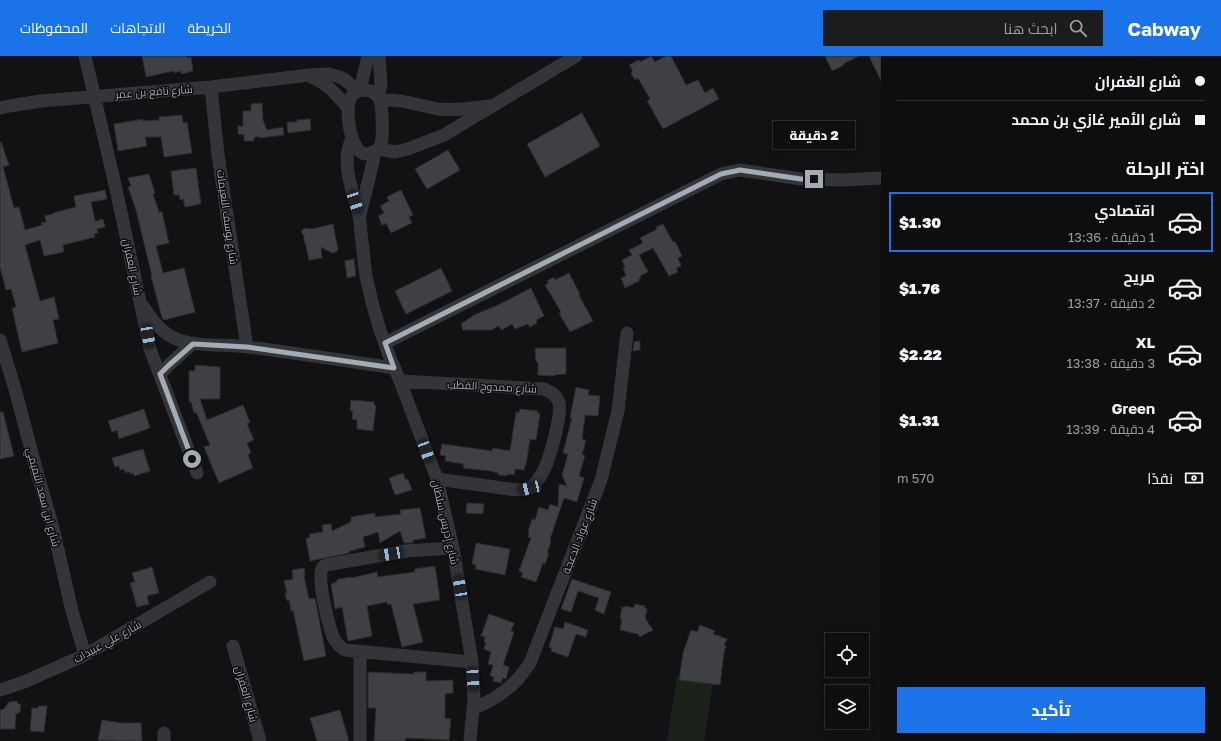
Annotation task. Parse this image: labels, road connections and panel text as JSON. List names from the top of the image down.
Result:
{
  "streets": {
    "street": [
      "شارع نافع بن عمر",
      "شارع يوسف النعيمات",
      "شارع الغفران",
      "شارع ممدوح القطب",
      "شارع ابن سعد التميمي",
      "شارع إدريس سلطان",
      "شارع عواد الدعجة",
      "شارع علي عبيدات"
    ]
  },
  "crossings": [
    ["شارع نافع بن عمر", "شارع يوسف النعيمات"],
    ["شارع نافع بن عمر", "شارع الغفران"],
    ["شارع نافع بن عمر", "شارع إدريس سلطان"],
    ["شارع ممدوح القطب", "شارع إدريس سلطان"],
    ["شارع ابن سعد التميمي", "شارع علي عبيدات"],
    ["شارع إدريس سلطان", "شارع عواد الدعجة"]
  ],
  "page": {
    "header": "Cabway",
    "search": "ابحث هنا",
    "nav": ["الخريطة", "الاتجاهات", "المحفوظات"],
    "banner": ["شارع الغفران", "شارع الأمير غازي بن محمد"],
    "bubble": "2 دقيقة",
    "heading": "اختر الرحلة",
    "list": [
      {
        "name": "اقتصادي",
        "note": "1 دقيقة · 13:36",
        "value": "$1.30"
      },
      {
        "name": "مريح",
        "note": "2 دقيقة · 13:37",
        "value": "$1.76"
      },
      {
        "name": "XL",
        "note": "3 دقيقة · 13:38",
        "value": "$2.22"
      },
      {
        "name": "Green",
        "note": "4 دقيقة · 13:39",
        "value": "$1.31"
      }
    ],
    "pay": ["نقدًا", "570 m"],
    "buttons": "تأكيد"
  }
}
